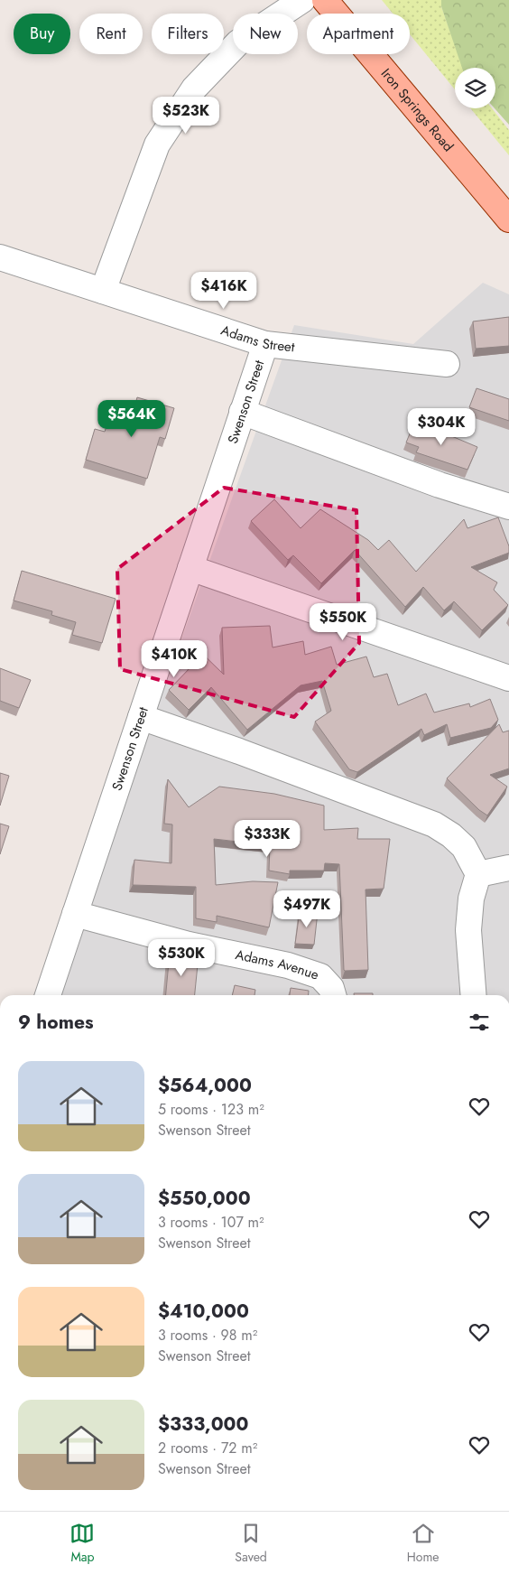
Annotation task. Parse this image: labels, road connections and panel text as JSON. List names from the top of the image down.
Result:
{
  "streets": {
    "main road": ["Iron Springs Road"],
    "street": ["Adams Street", "Swenson Street", "Adams Avenue"]
  },
  "crossings": [
    ["Adams Street", "Swenson Street"],
    ["Swenson Street", "Adams Avenue"]
  ],
  "page": {
    "chip": [
      "Buy",
      "Rent",
      "Filters",
      "New",
      "Apartment"
    ],
    "price": [
      "$523K",
      "$416K",
      "$564K",
      "$304K",
      "$550K",
      "$410K",
      "$333K",
      "$497K",
      "$530K"
    ],
    "heading": "9 homes",
    "list": [
      {
        "name": "$564,000",
        "note": "5 rooms · 123 m² · Swenson Street"
      },
      {
        "name": "$550,000",
        "note": "3 rooms · 107 m² · Swenson Street"
      },
      {
        "name": "$410,000",
        "note": "3 rooms · 98 m² · Swenson Street"
      },
      {
        "name": "$333,000",
        "note": "2 rooms · 72 m² · Swenson Street"
      }
    ],
    "tabs": ["Map", "Saved", "Home"]
  }
}
